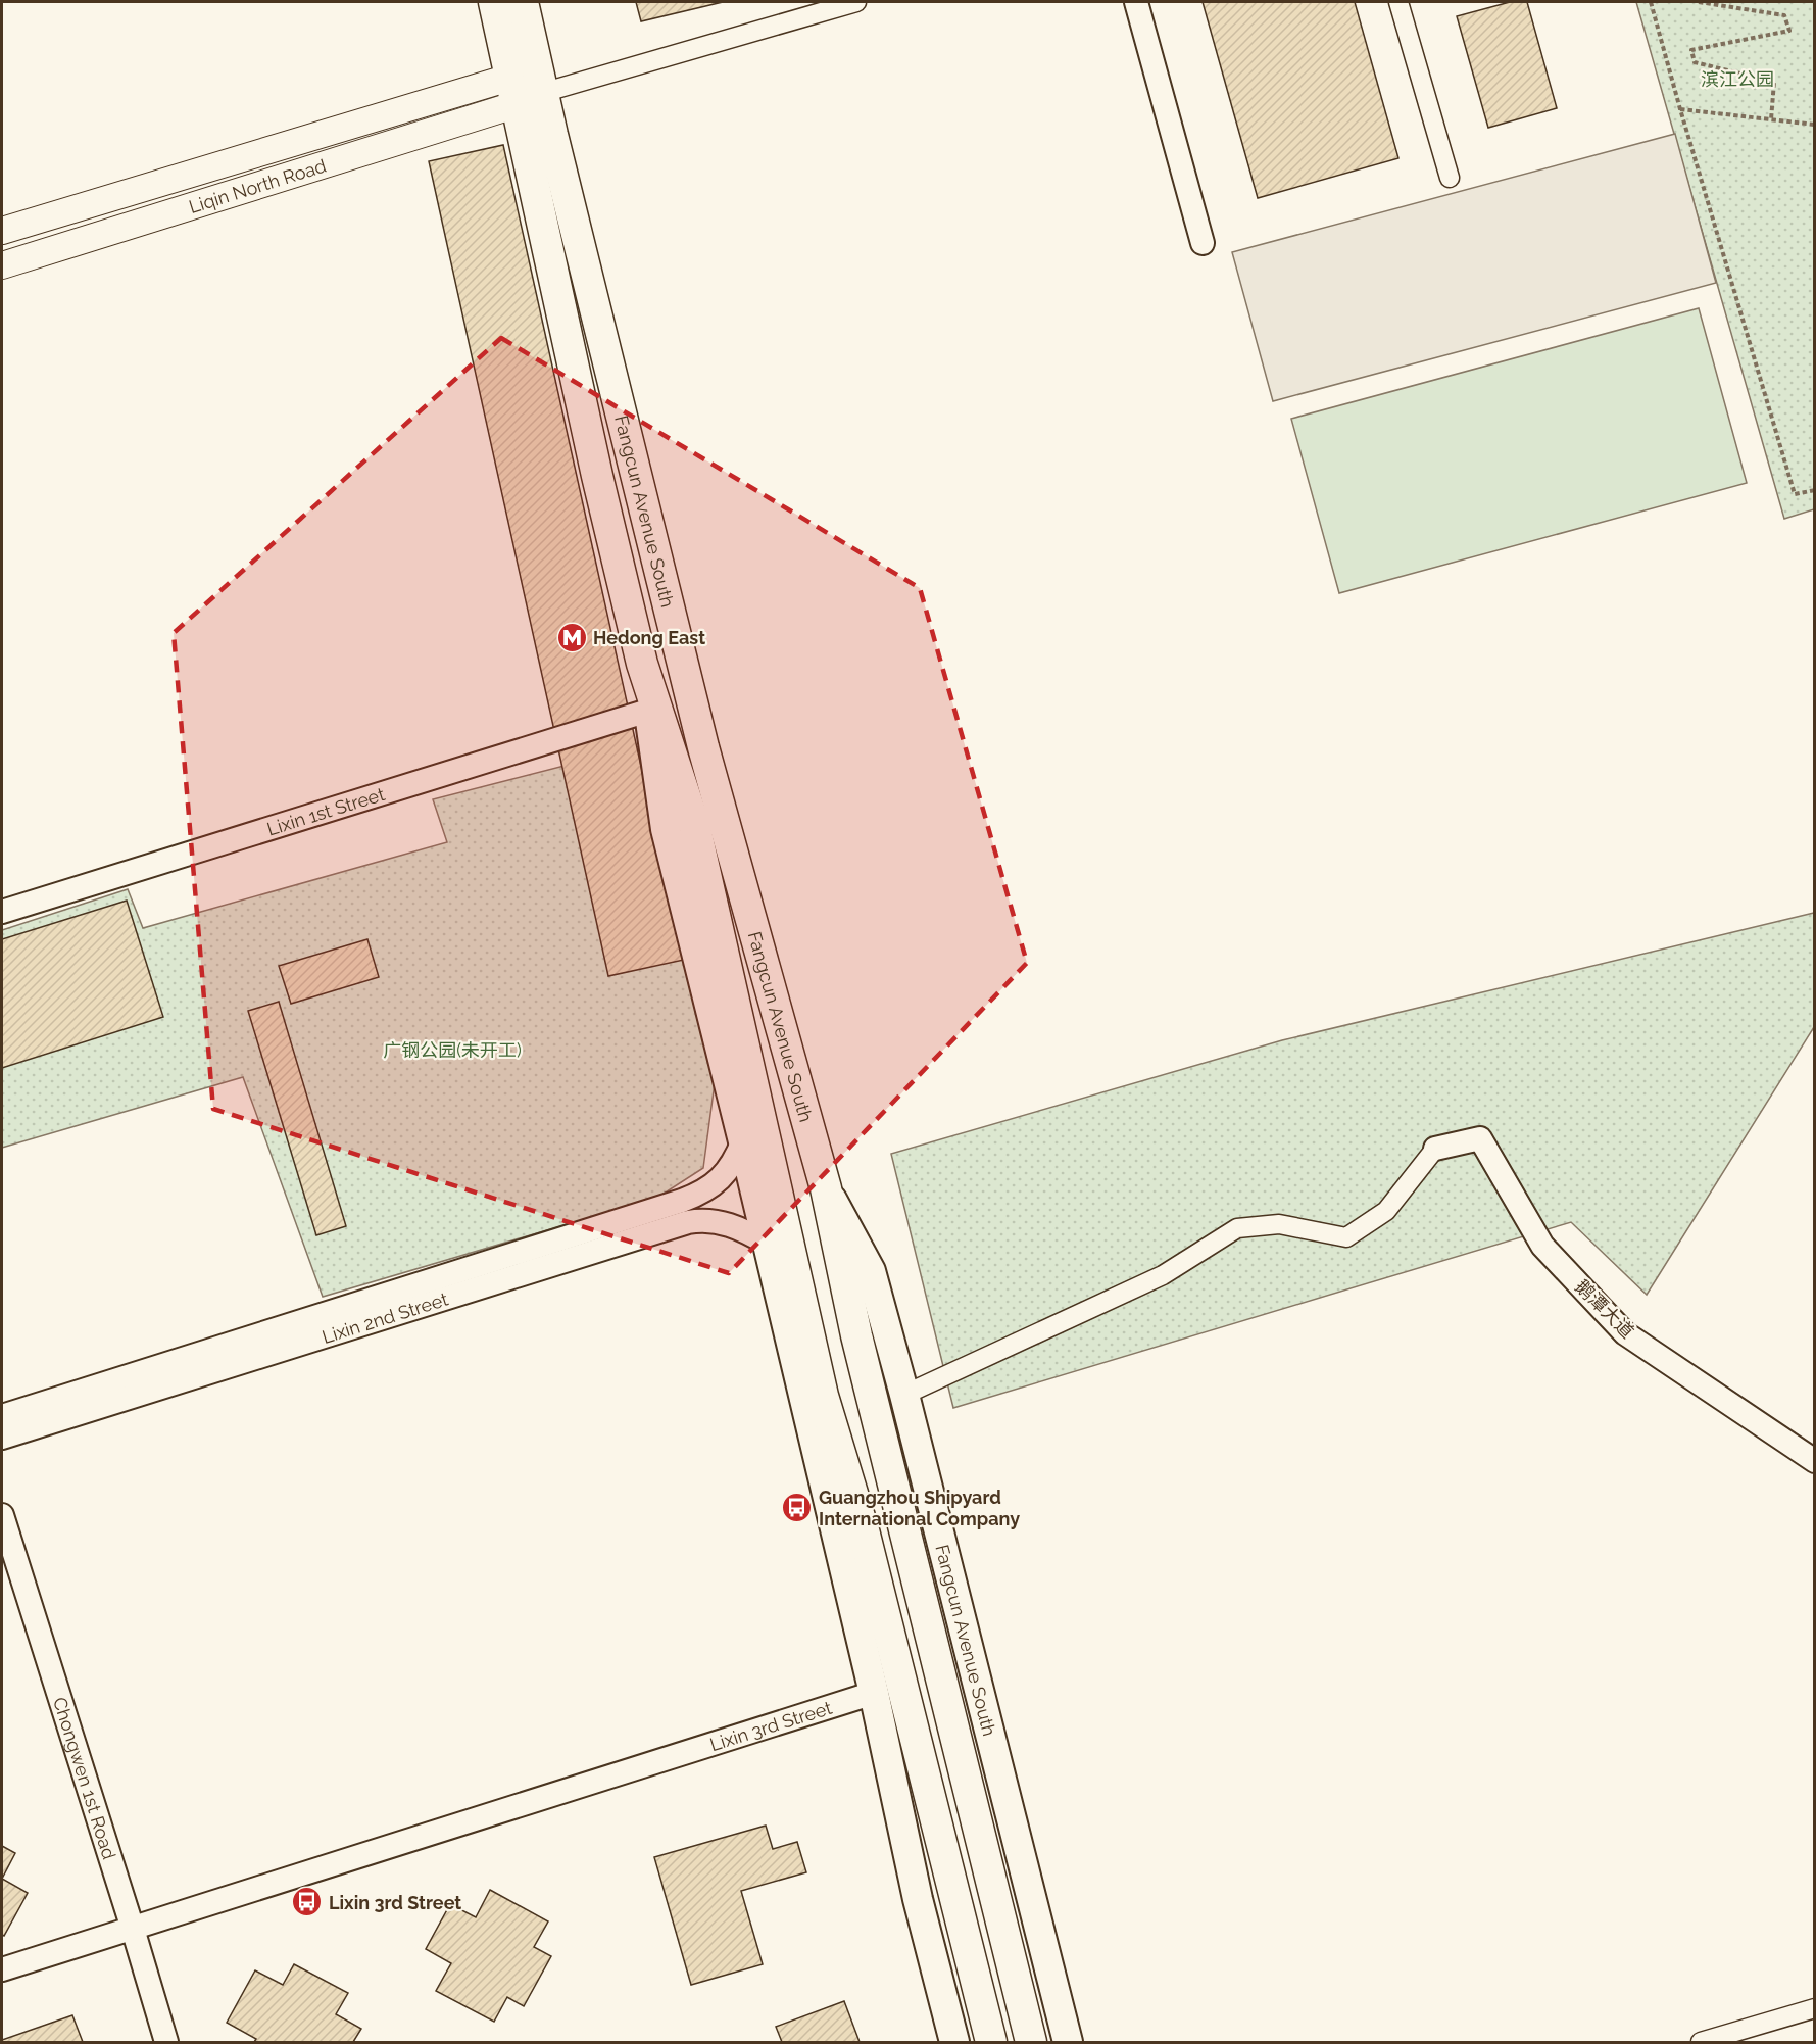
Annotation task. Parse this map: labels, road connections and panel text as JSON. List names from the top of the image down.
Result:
{
  "streets": {
    "highway": ["Fangcun Avenue South"],
    "main road": ["Liqin North Road"],
    "street": [
      "Lixin 1st Street",
      "鹅潭大道",
      "Lixin 2nd Street",
      "Lixin 3rd Street",
      "Chongwen 1st Road"
    ]
  },
  "crossings": [
    ["Liqin North Road", "Fangcun Avenue South"],
    ["Fangcun Avenue South", "Lixin 1st Street"],
    ["Fangcun Avenue South", "Lixin 2nd Street"],
    ["Fangcun Avenue South", "Lixin 3rd Street"],
    ["Lixin 3rd Street", "Chongwen 1st Road"]
  ],
  "parks": ["滨江公园", "广钢公园(未开工)"],
  "places": {
    "metro station": ["Hedong East"],
    "bus stop": ["Guangzhou Shipyard International Company", "Lixin 3rd Street"]
  }
}
